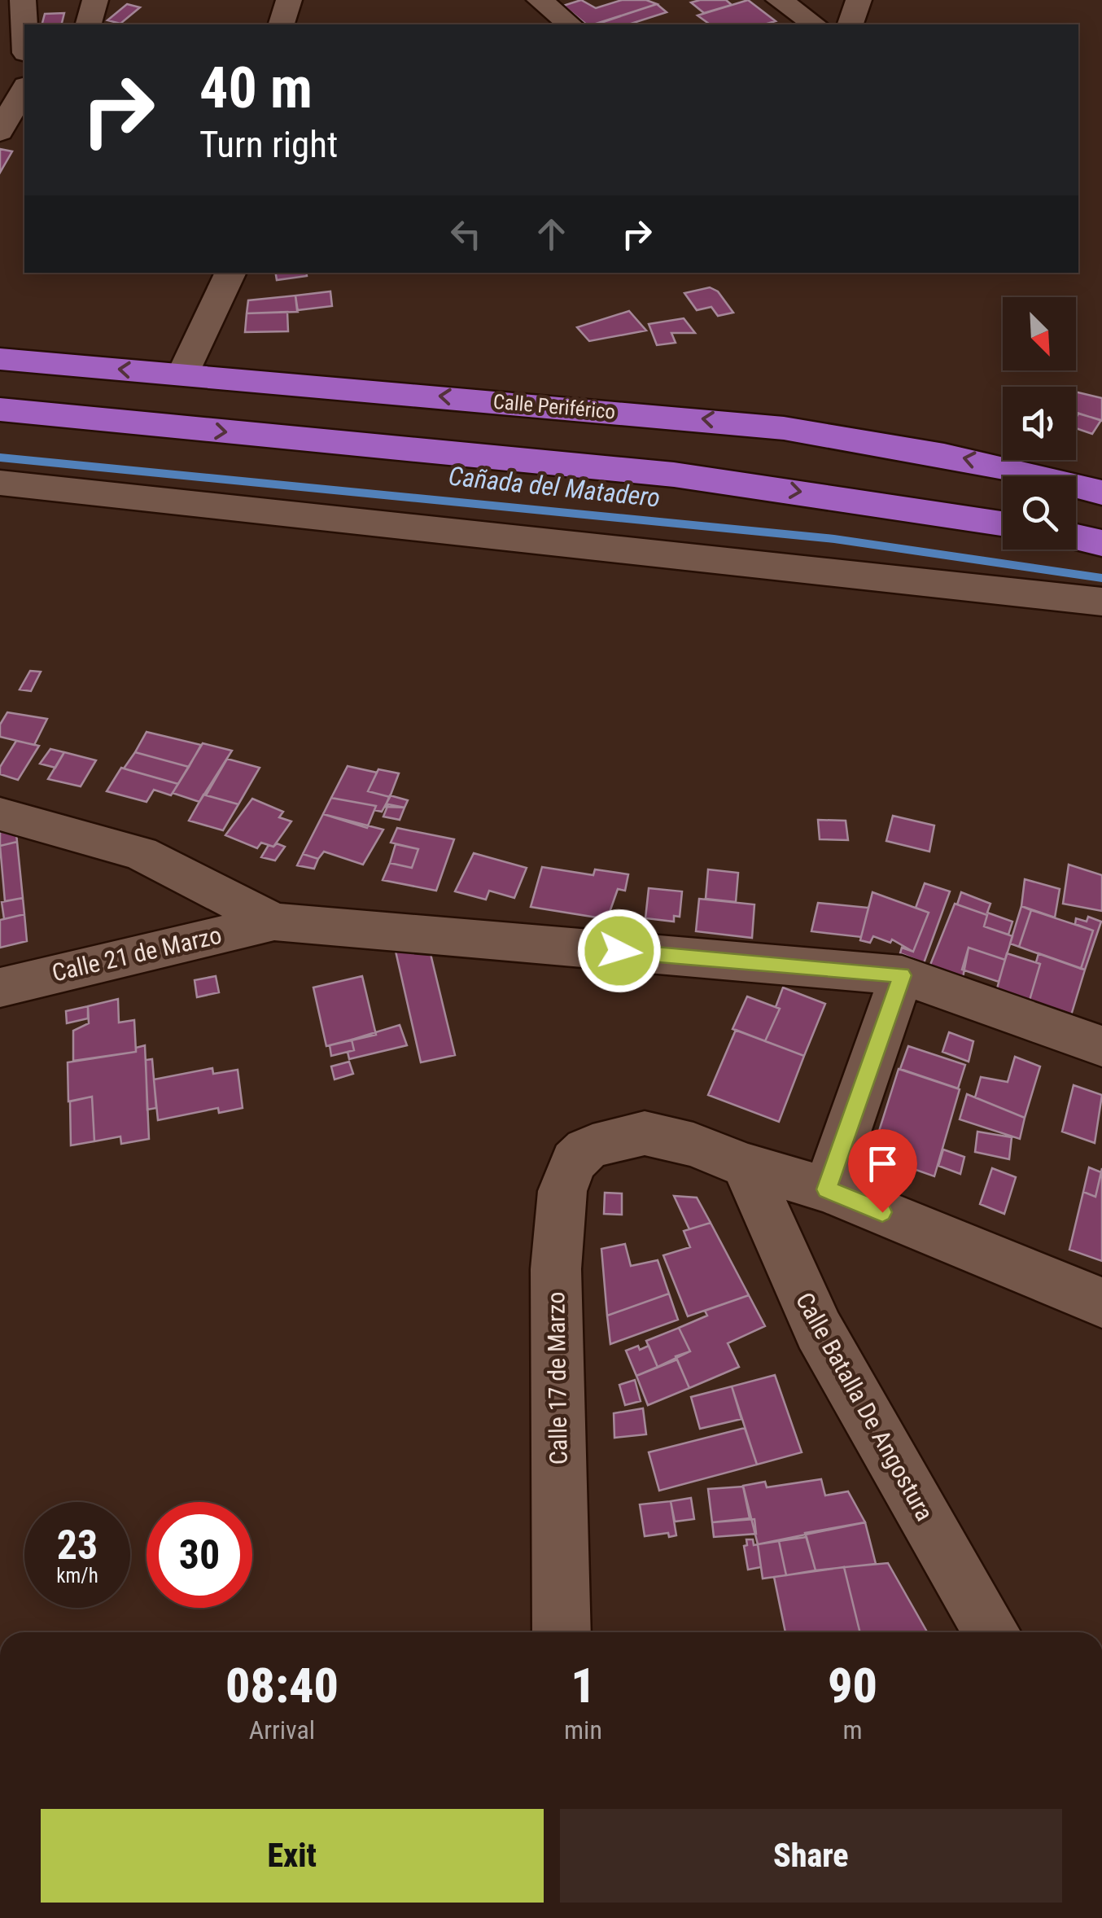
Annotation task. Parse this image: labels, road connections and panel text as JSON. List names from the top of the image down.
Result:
{
  "streets": {
    "highway": ["Calle Periférico"],
    "street": ["Calle 21 de Marzo", "Calle 17 de Marzo", "Calle Batalla De Angostura"]
  },
  "crossings": [
    ["Calle 17 de Marzo", "Calle Batalla De Angostura"]
  ],
  "water": ["Cañada del Matadero"],
  "north": "bottom right",
  "page": {
    "turn": ["40 m", "Turn right"],
    "speed": "23 km/h",
    "limit": "30",
    "eta": [
      "08:40",
      "Arrival",
      "1",
      "min",
      "90",
      "m"
    ],
    "buttons": ["Exit", "Share"]
  }
}
